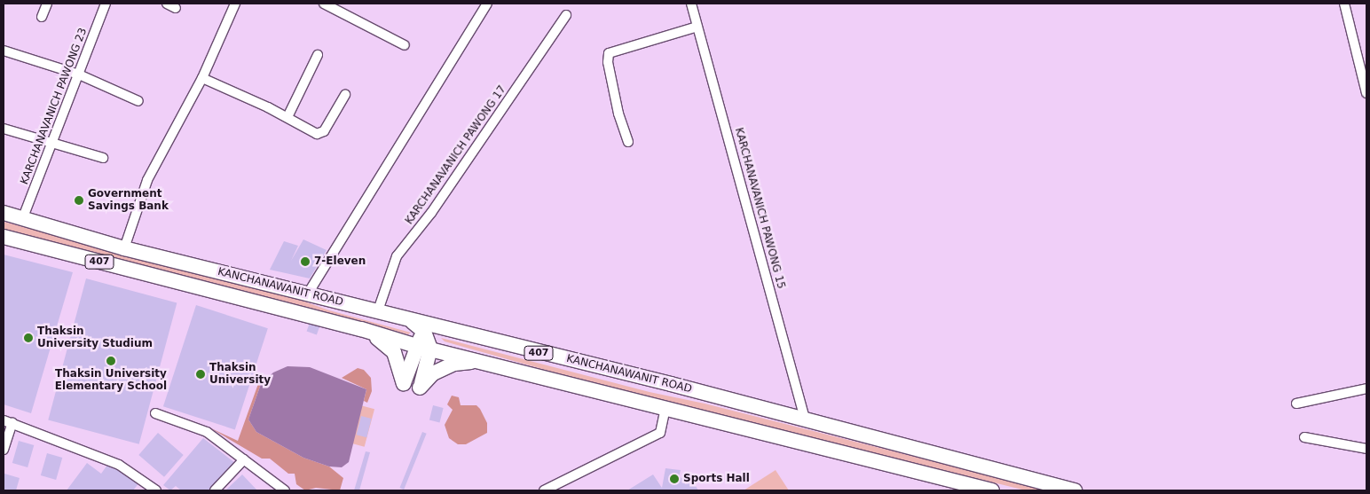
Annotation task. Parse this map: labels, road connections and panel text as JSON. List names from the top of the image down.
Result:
{
  "streets": {
    "main road": ["407", "KANCHANAWANIT ROAD"],
    "street": ["KARCHANAVANICH PAWONG 23", "KARCHANAVANICH PAWONG 17", "KARCHANAVANICH PAWONG 15"]
  },
  "crossings": [
    ["KARCHANAVANICH PAWONG 23", "KANCHANAWANIT ROAD"],
    ["KARCHANAVANICH PAWONG 17", "KANCHANAWANIT ROAD"],
    ["KARCHANAVANICH PAWONG 15", "KANCHANAWANIT ROAD"]
  ],
  "places": [
    "Government Savings Bank",
    "7-Eleven",
    "Thaksin University Studium",
    "Thaksin University Elementary School",
    "Thaksin University",
    "Sports Hall"
  ]
}
